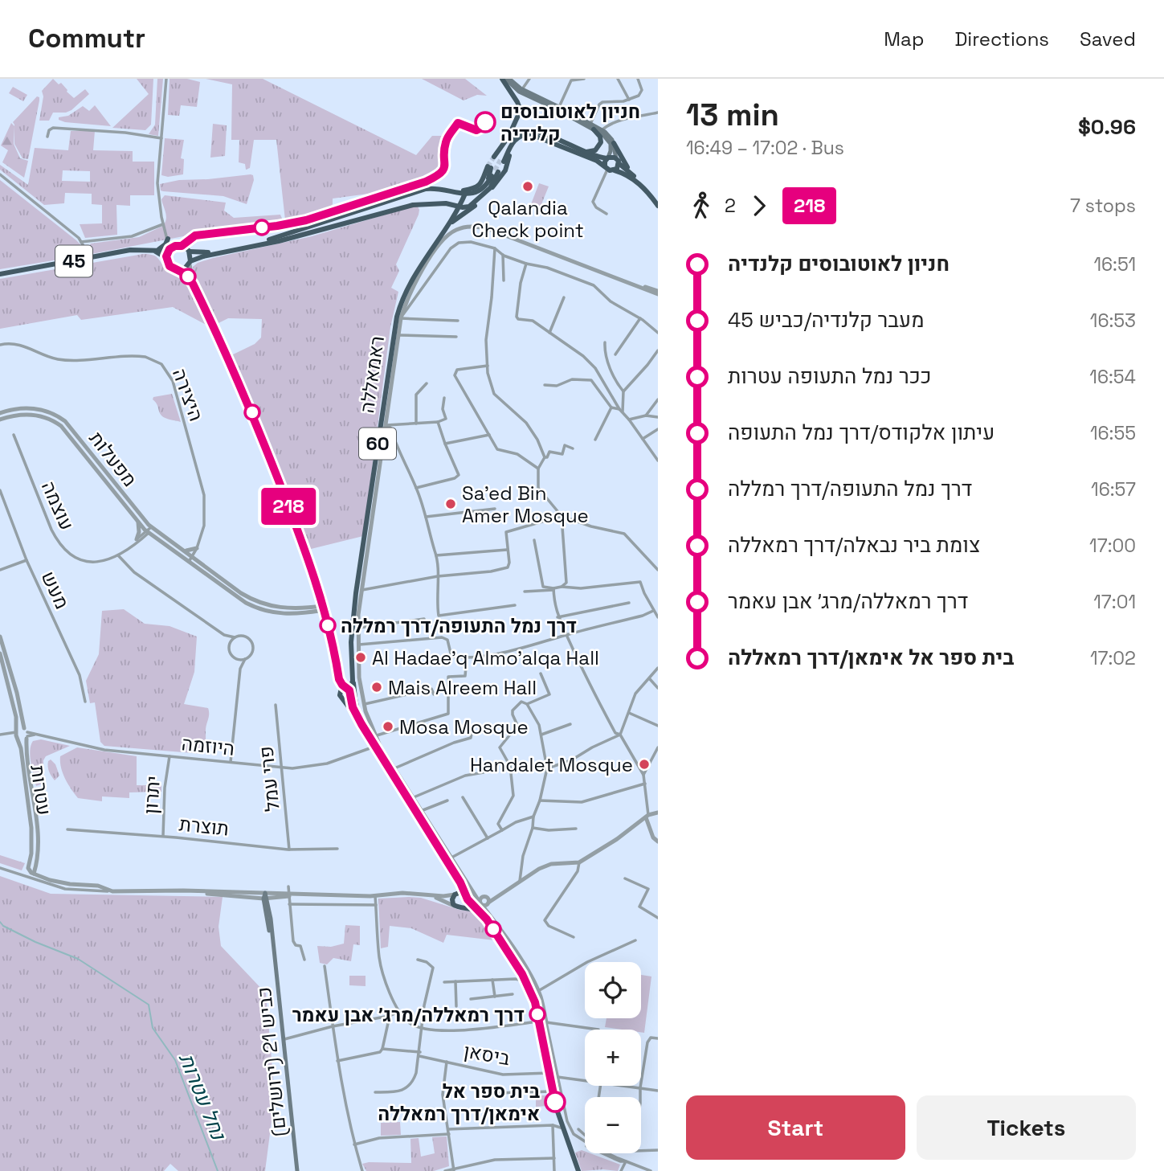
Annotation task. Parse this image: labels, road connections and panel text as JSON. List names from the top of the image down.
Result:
{
  "streets": {
    "highway": ["45", "ראמאללה", "60"],
    "main road": ["כביש 21 (ירושלים)"],
    "street": [
      "היצירה",
      "מפעלות",
      "עוצמה",
      "מעש",
      "היוזמה",
      "פרי עמל",
      "עטרות",
      "יתרון",
      "תוצרת",
      "ביסאן"
    ]
  },
  "crossings": [
    ["ראמאללה", "60"],
    ["היצירה", "מפעלות"],
    ["60", "היוזמה"],
    ["60", "ביסאן"],
    ["מפעלות", "עוצמה"],
    ["היוזמה", "פרי עמל"],
    ["היוזמה", "עטרות"],
    ["היוזמה", "יתרון"],
    ["פרי עמל", "תוצרת"],
    ["יתרון", "תוצרת"]
  ],
  "water": ["נחל עטרות"],
  "places": [
    "חניון לאוטובוסים קלנדיה",
    "Qalandia Check point",
    "Sa'ed Bin Amer Mosque",
    "דרך נמל התעופה/דרך רמללה",
    "Al Hadae'q Almo'alqa Hall",
    "Mais Alreem Hall",
    "Mosa Mosque",
    "Handalet Mosque",
    "דרך רמאללה/מרג׳ אבן עאמר",
    "בית ספר אל אימאן/דרך רמאללה"
  ],
  "lines": ["bus line 218"],
  "page": {
    "header": "Commutr",
    "nav": ["Map", "Directions", "Saved"],
    "on_map": "218",
    "heading": ["13 min", "16:49 – 17:02 · Bus", "$0.96"],
    "legs": ["2", "218", "7 stops"],
    "list": [
      {
        "name": "חניון לאוטובוסים קלנדיה",
        "value": "16:51"
      },
      {
        "name": "מעבר קלנדיה/כביש 45",
        "value": "16:53"
      },
      {
        "name": "ככר נמל התעופה עטרות",
        "value": "16:54"
      },
      {
        "name": "עיתון אלקודס/דרך נמל התעופה",
        "value": "16:55"
      },
      {
        "name": "דרך נמל התעופה/דרך רמללה",
        "value": "16:57"
      },
      {
        "name": "צומת ביר נבאלה/דרך רמאללה",
        "value": "17:00"
      },
      {
        "name": "דרך רמאללה/מרג׳ אבן עאמר",
        "value": "17:01"
      },
      {
        "name": "בית ספר אל אימאן/דרך רמאללה",
        "value": "17:02"
      }
    ],
    "map_buttons": ["+", "−"],
    "buttons": ["Start", "Tickets"]
  }
}
